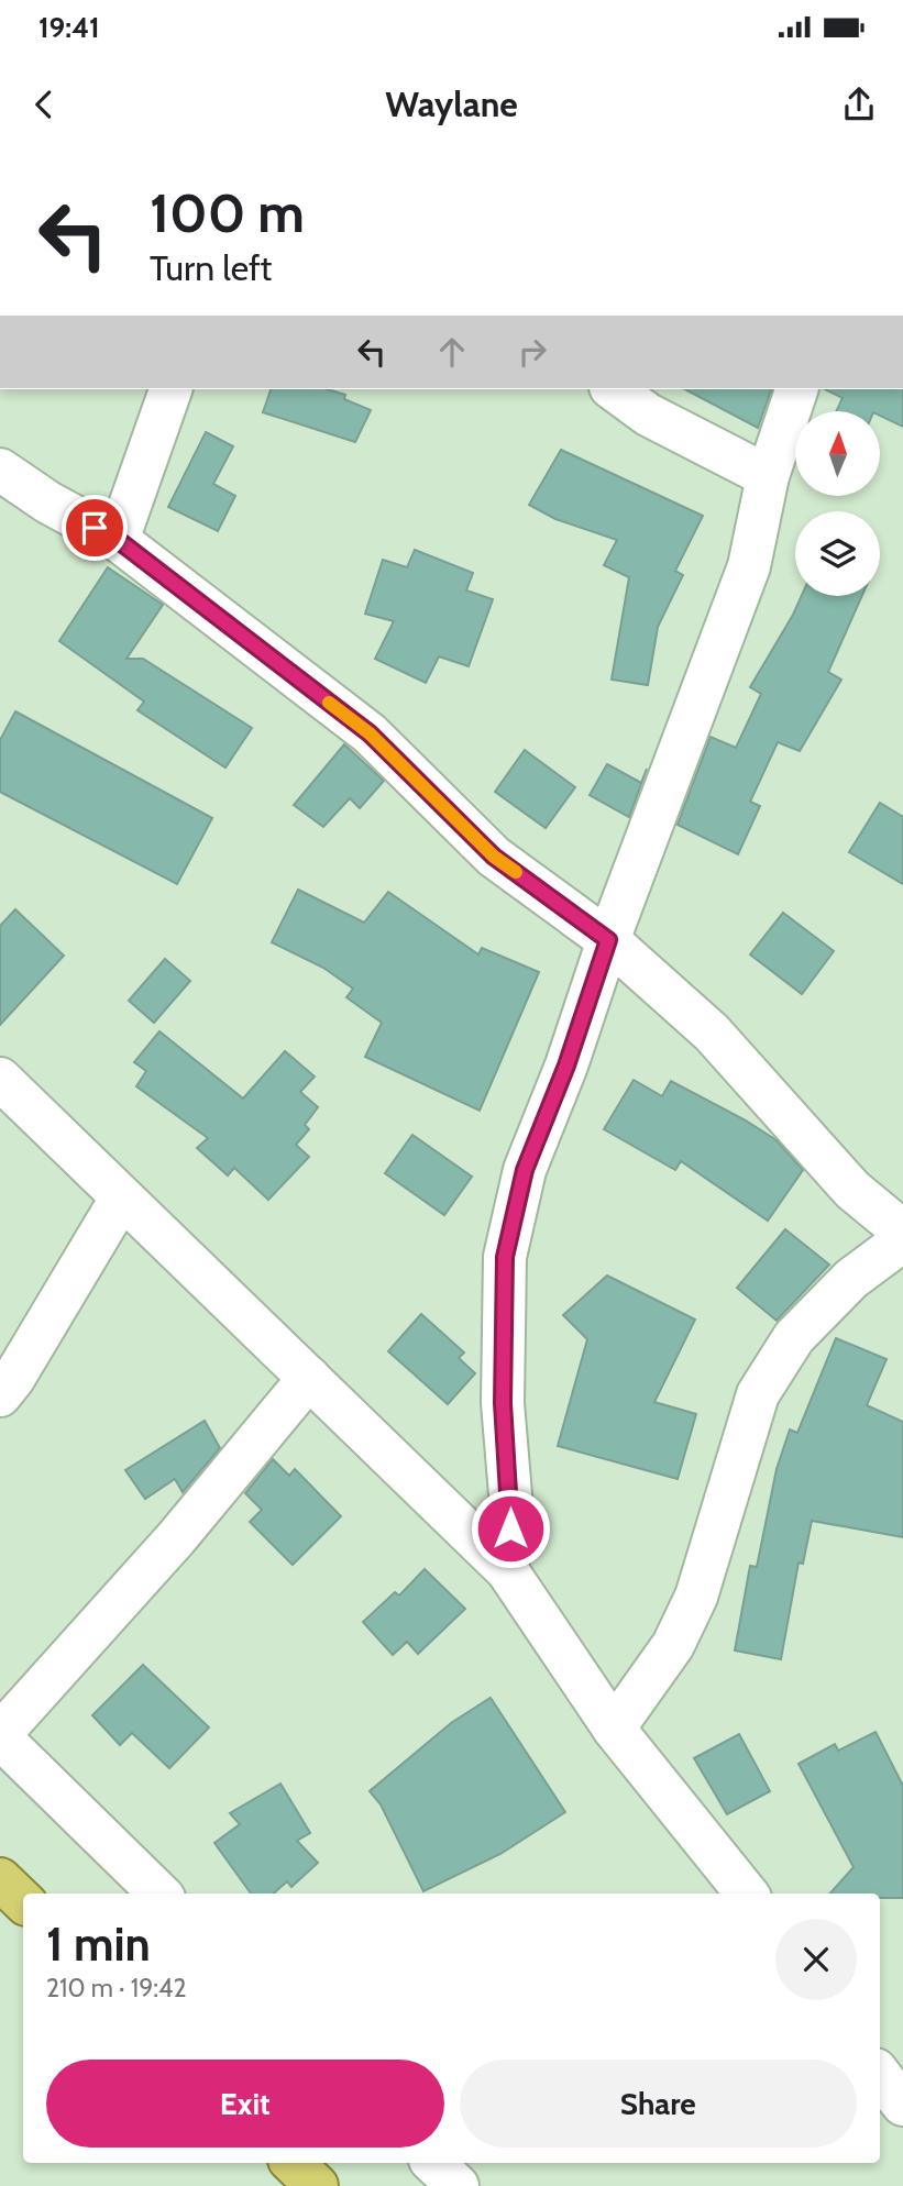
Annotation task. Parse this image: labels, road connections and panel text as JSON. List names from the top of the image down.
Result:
{
  "north": "top",
  "page": {
    "status": "19:41",
    "header": "Waylane",
    "turn": ["100 m", "Turn left"],
    "heading": ["1 min", "210 m · 19:42"],
    "buttons": ["Exit", "Share"]
  }
}
